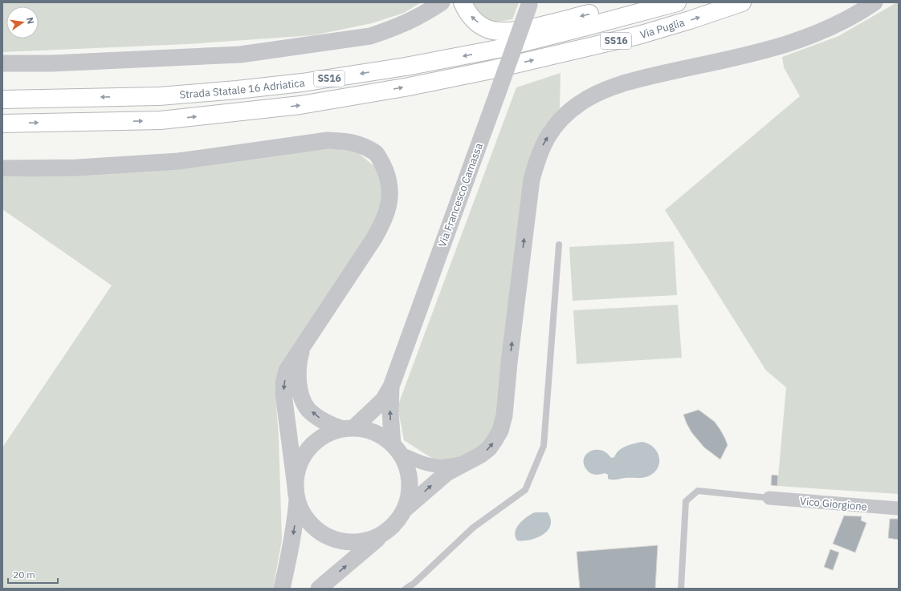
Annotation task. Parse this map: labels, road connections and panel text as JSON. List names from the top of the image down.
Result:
{
  "streets": {
    "highway": ["Via Puglia", "SS16", "Strada Statale 16 Adriatica"],
    "street": ["Via Francesco Camassa", "Vico Giorgione"]
  },
  "crossings": [
    ["Via Puglia", "Strada Statale 16 Adriatica"]
  ],
  "one_way": ["Strada Statale 16 Adriatica"],
  "scale_bar": "20 m",
  "north": "right"
}
